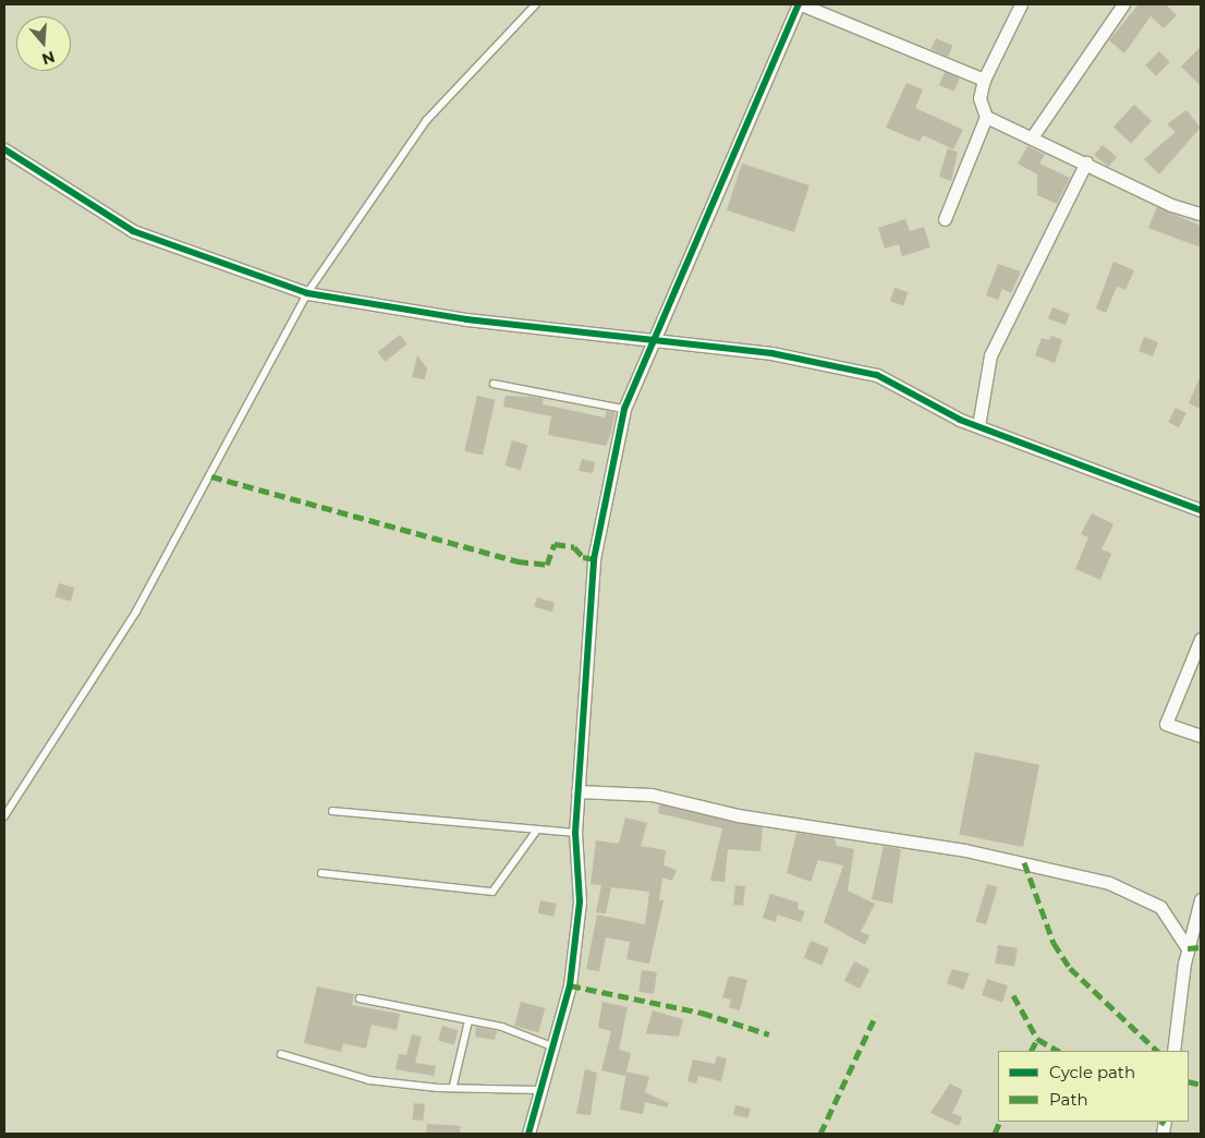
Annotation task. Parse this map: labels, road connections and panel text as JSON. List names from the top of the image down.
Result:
{
  "legend": ["Cycle path", "Path"],
  "north": "bottom"
}
